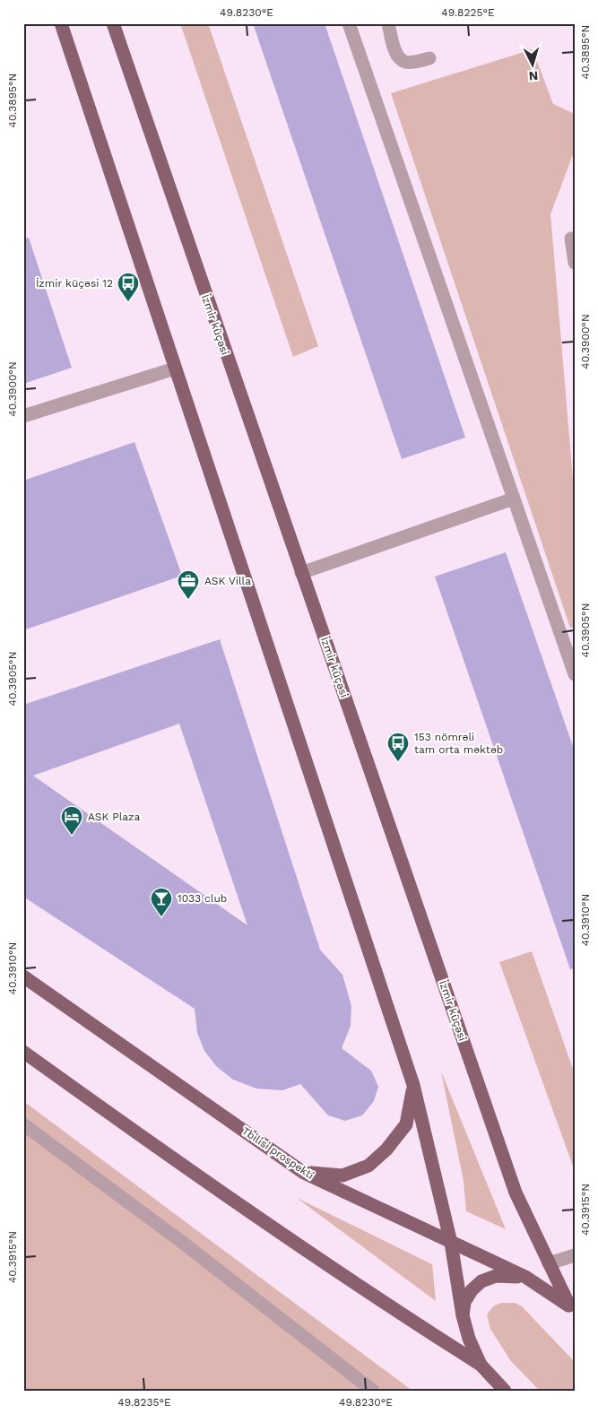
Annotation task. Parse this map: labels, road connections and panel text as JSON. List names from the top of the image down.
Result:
{
  "streets": {
    "main road": ["İzmir küçəsi", "Tbilisi prospekti"]
  },
  "crossings": [
    ["İzmir küçəsi", "Tbilisi prospekti"]
  ],
  "places": {
    "bus stop": ["İzmir küçəsi 12", "153 nömrəli tam orta məktəb"],
    "office": ["ASK Villa"],
    "hotel": ["ASK Plaza"],
    "bar": ["1033 club"]
  },
  "north": "bottom",
  "coordinates": [
    "49.8230°E",
    "49.8225°E",
    "40.3895°N",
    "40.3900°N",
    "40.3905°N",
    "40.3910°N",
    "40.3915°N",
    "49.8235°E"
  ]
}
